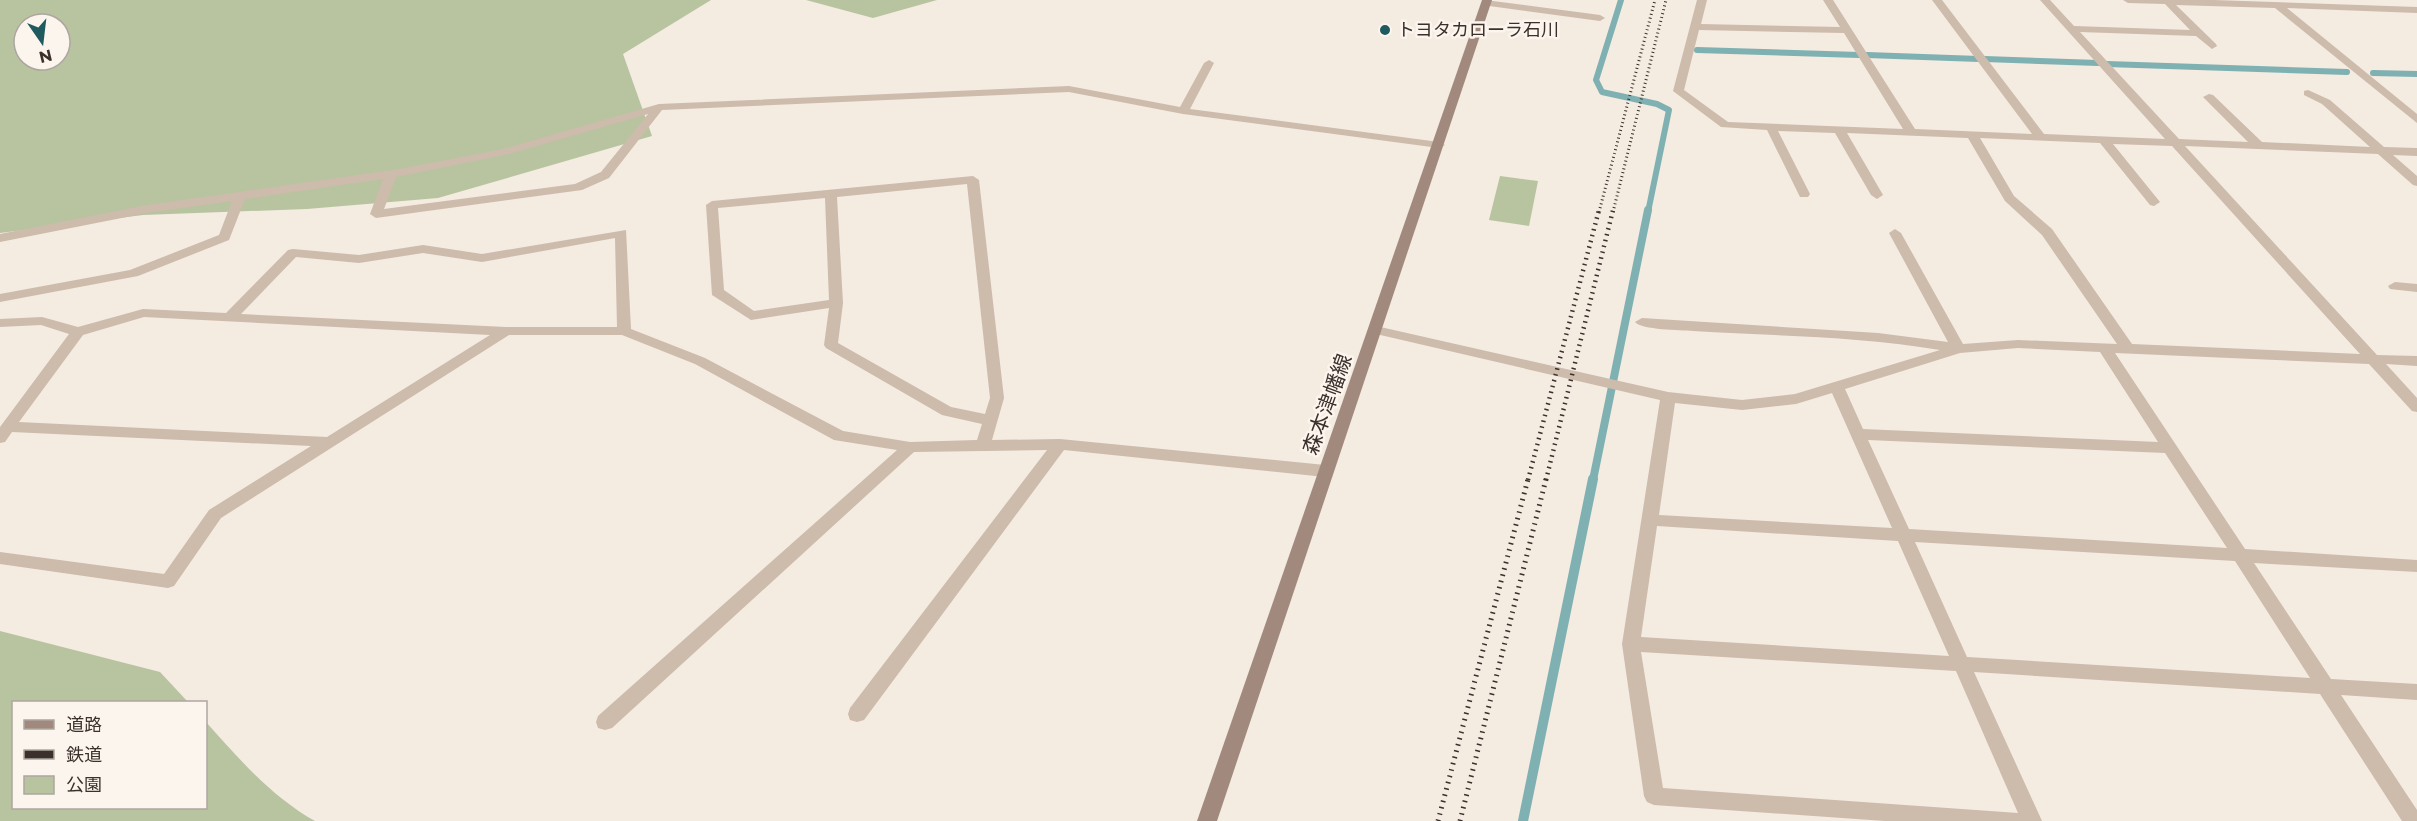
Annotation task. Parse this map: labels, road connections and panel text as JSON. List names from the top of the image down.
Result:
{
  "streets": {
    "main road": ["森本津幡線"]
  },
  "places": ["トヨタカローラ石川"],
  "legend": ["道路", "鉄道", "公園"],
  "north": "bottom"
}
